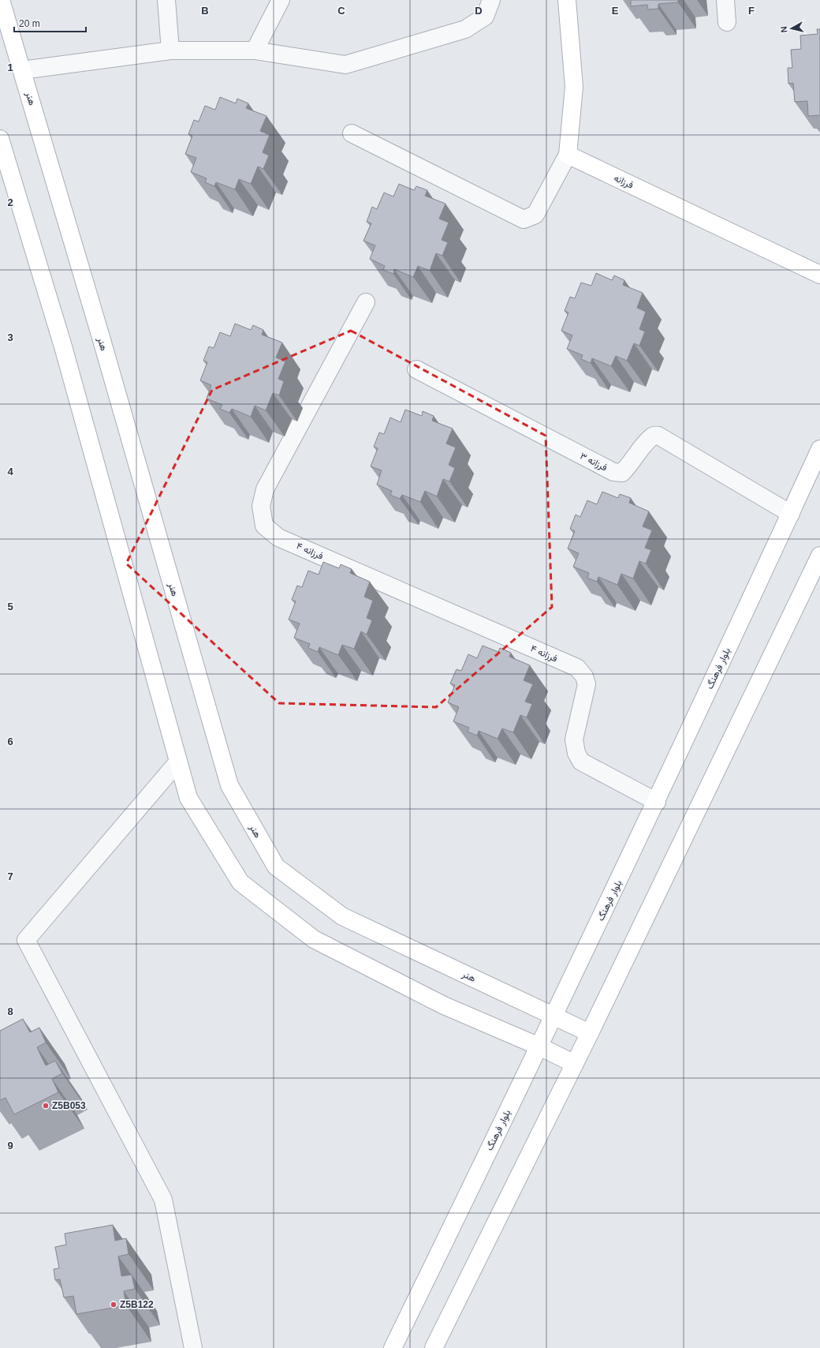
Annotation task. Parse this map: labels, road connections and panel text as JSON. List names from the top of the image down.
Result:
{
  "streets": {
    "street": [
      "هنر",
      "فرزانه",
      "فرزانه ۳",
      "فرزانه ۴",
      "بلوار فرهنگ"
    ]
  },
  "crossings": [
    ["هنر", "بلوار فرهنگ"],
    ["فرزانه ۳", "بلوار فرهنگ"],
    ["فرزانه ۴", "بلوار فرهنگ"]
  ],
  "places": ["Z5B053", "Z5B122"],
  "scale_bar": "20 m",
  "north": "left",
  "grid": {
    "columns": [
      "B",
      "C",
      "D",
      "E",
      "F"
    ],
    "rows": [
      "1",
      "2",
      "3",
      "4",
      "5",
      "6",
      "7",
      "8",
      "9"
    ]
  }
}
